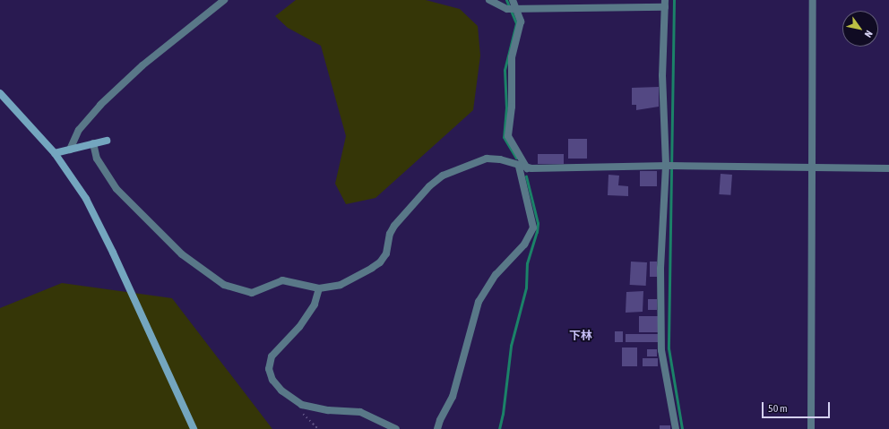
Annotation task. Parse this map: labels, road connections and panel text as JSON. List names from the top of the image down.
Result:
{
  "districts": ["下林"],
  "scale_bar": "50 m",
  "north": "bottom right"
}
